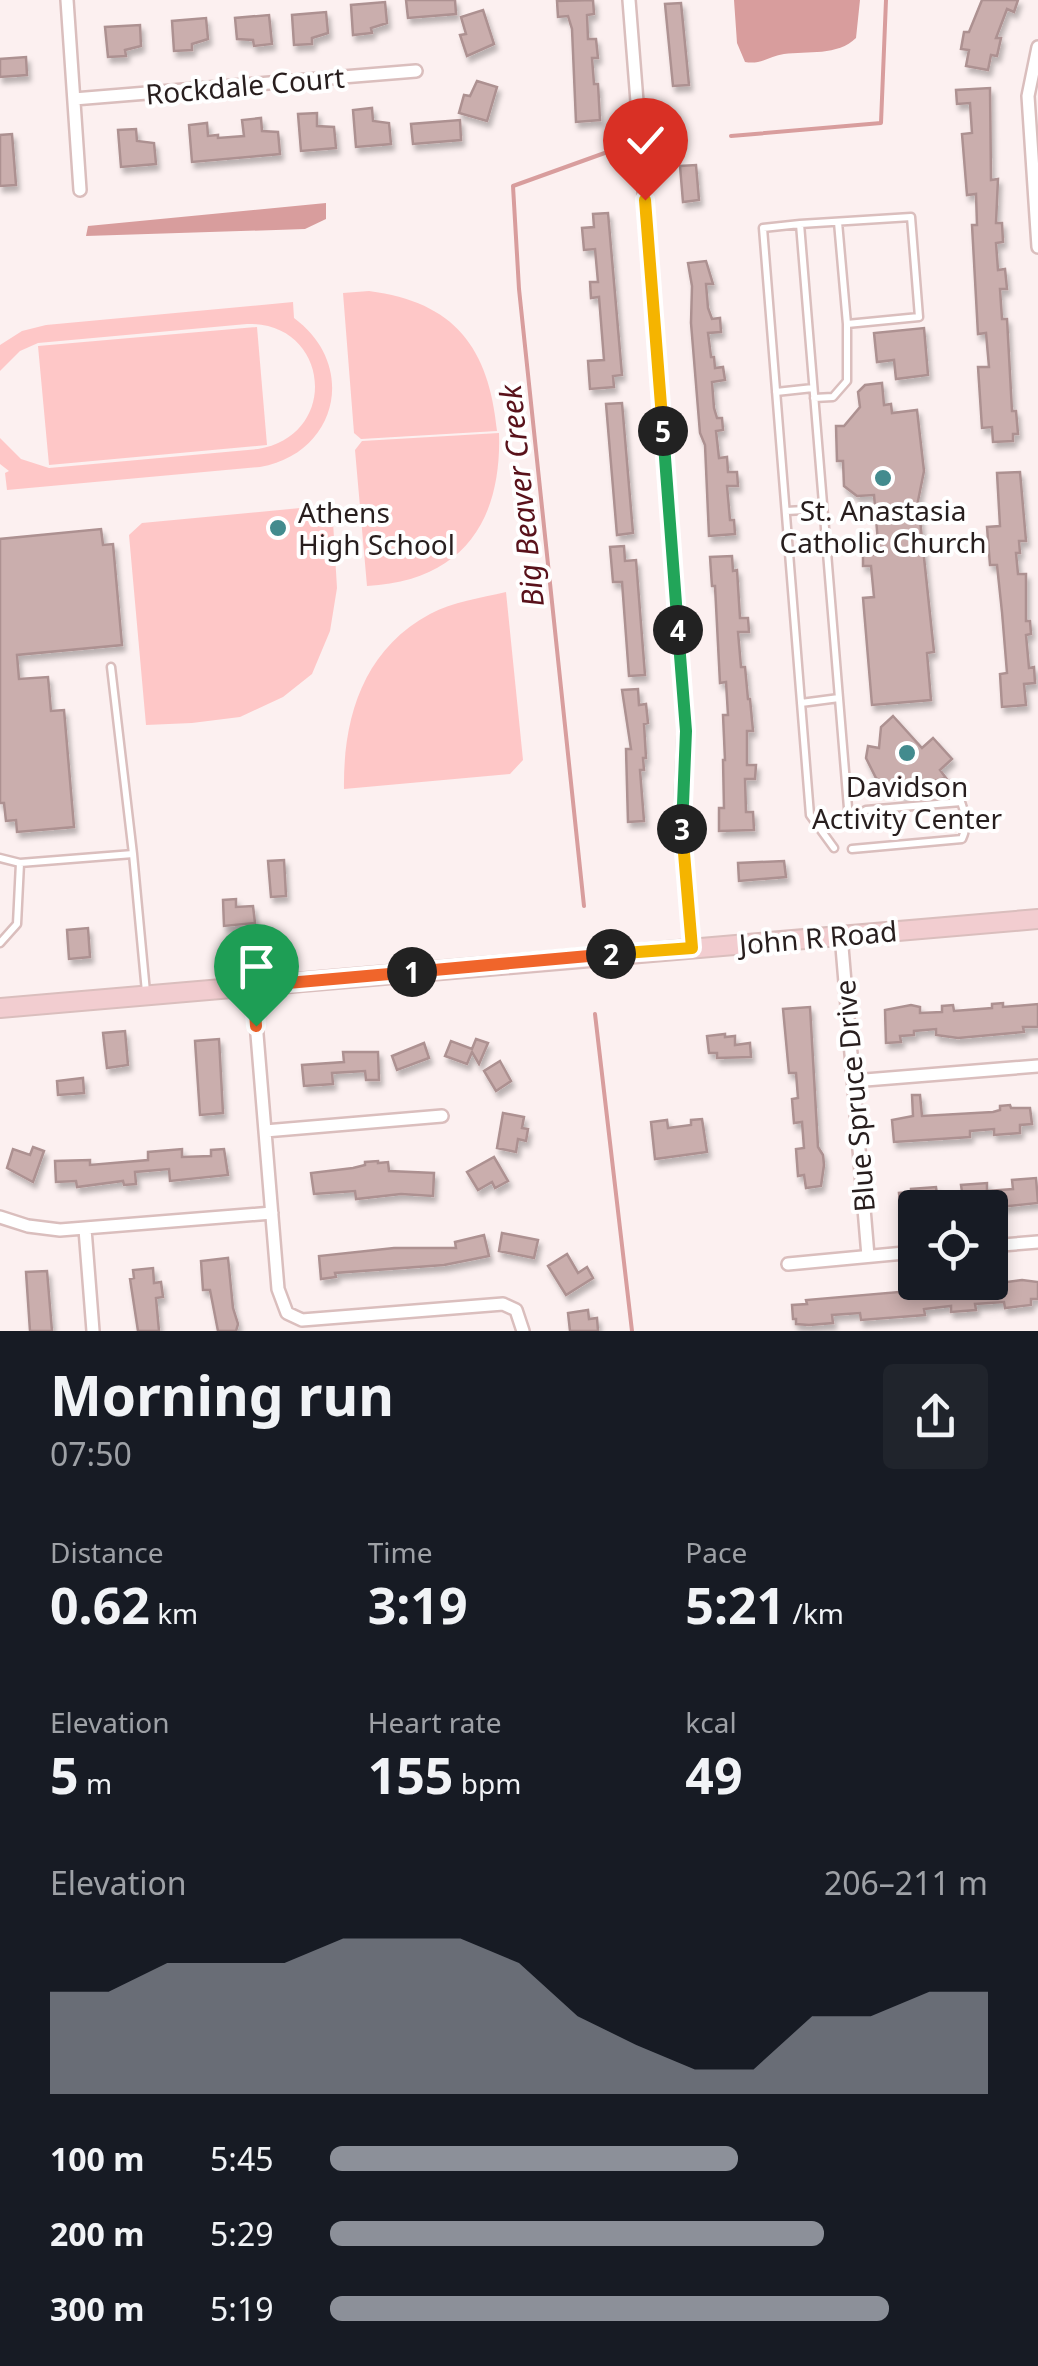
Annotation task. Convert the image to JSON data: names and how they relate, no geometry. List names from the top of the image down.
{
  "streets": {
    "main road": ["John R Road"],
    "street": ["Rockdale Court", "Blue Spruce Drive"]
  },
  "crossings": [
    ["John R Road", "Blue Spruce Drive"]
  ],
  "water": ["Big Beaver Creek"],
  "places": ["St. Anastasia Catholic Church", "Athens High School", "Davidson Activity Center"],
  "page": {
    "pins": [
      "5",
      "4",
      "3",
      "2",
      "1"
    ],
    "heading": ["Morning run", "07:50"],
    "stats": [
      ["Distance", "0.62 km"],
      ["Time", "3:19"],
      ["Pace", "5:21 /km"],
      ["Elevation", "5 m"],
      ["Heart rate", "155 bpm"],
      ["kcal", "49"]
    ],
    "chart": ["Elevation", "206–211 m"],
    "list": [
      {
        "name": "100 m",
        "note": "5:45"
      },
      {
        "name": "200 m",
        "note": "5:29"
      },
      {
        "name": "300 m",
        "note": "5:19"
      }
    ]
  }
}
